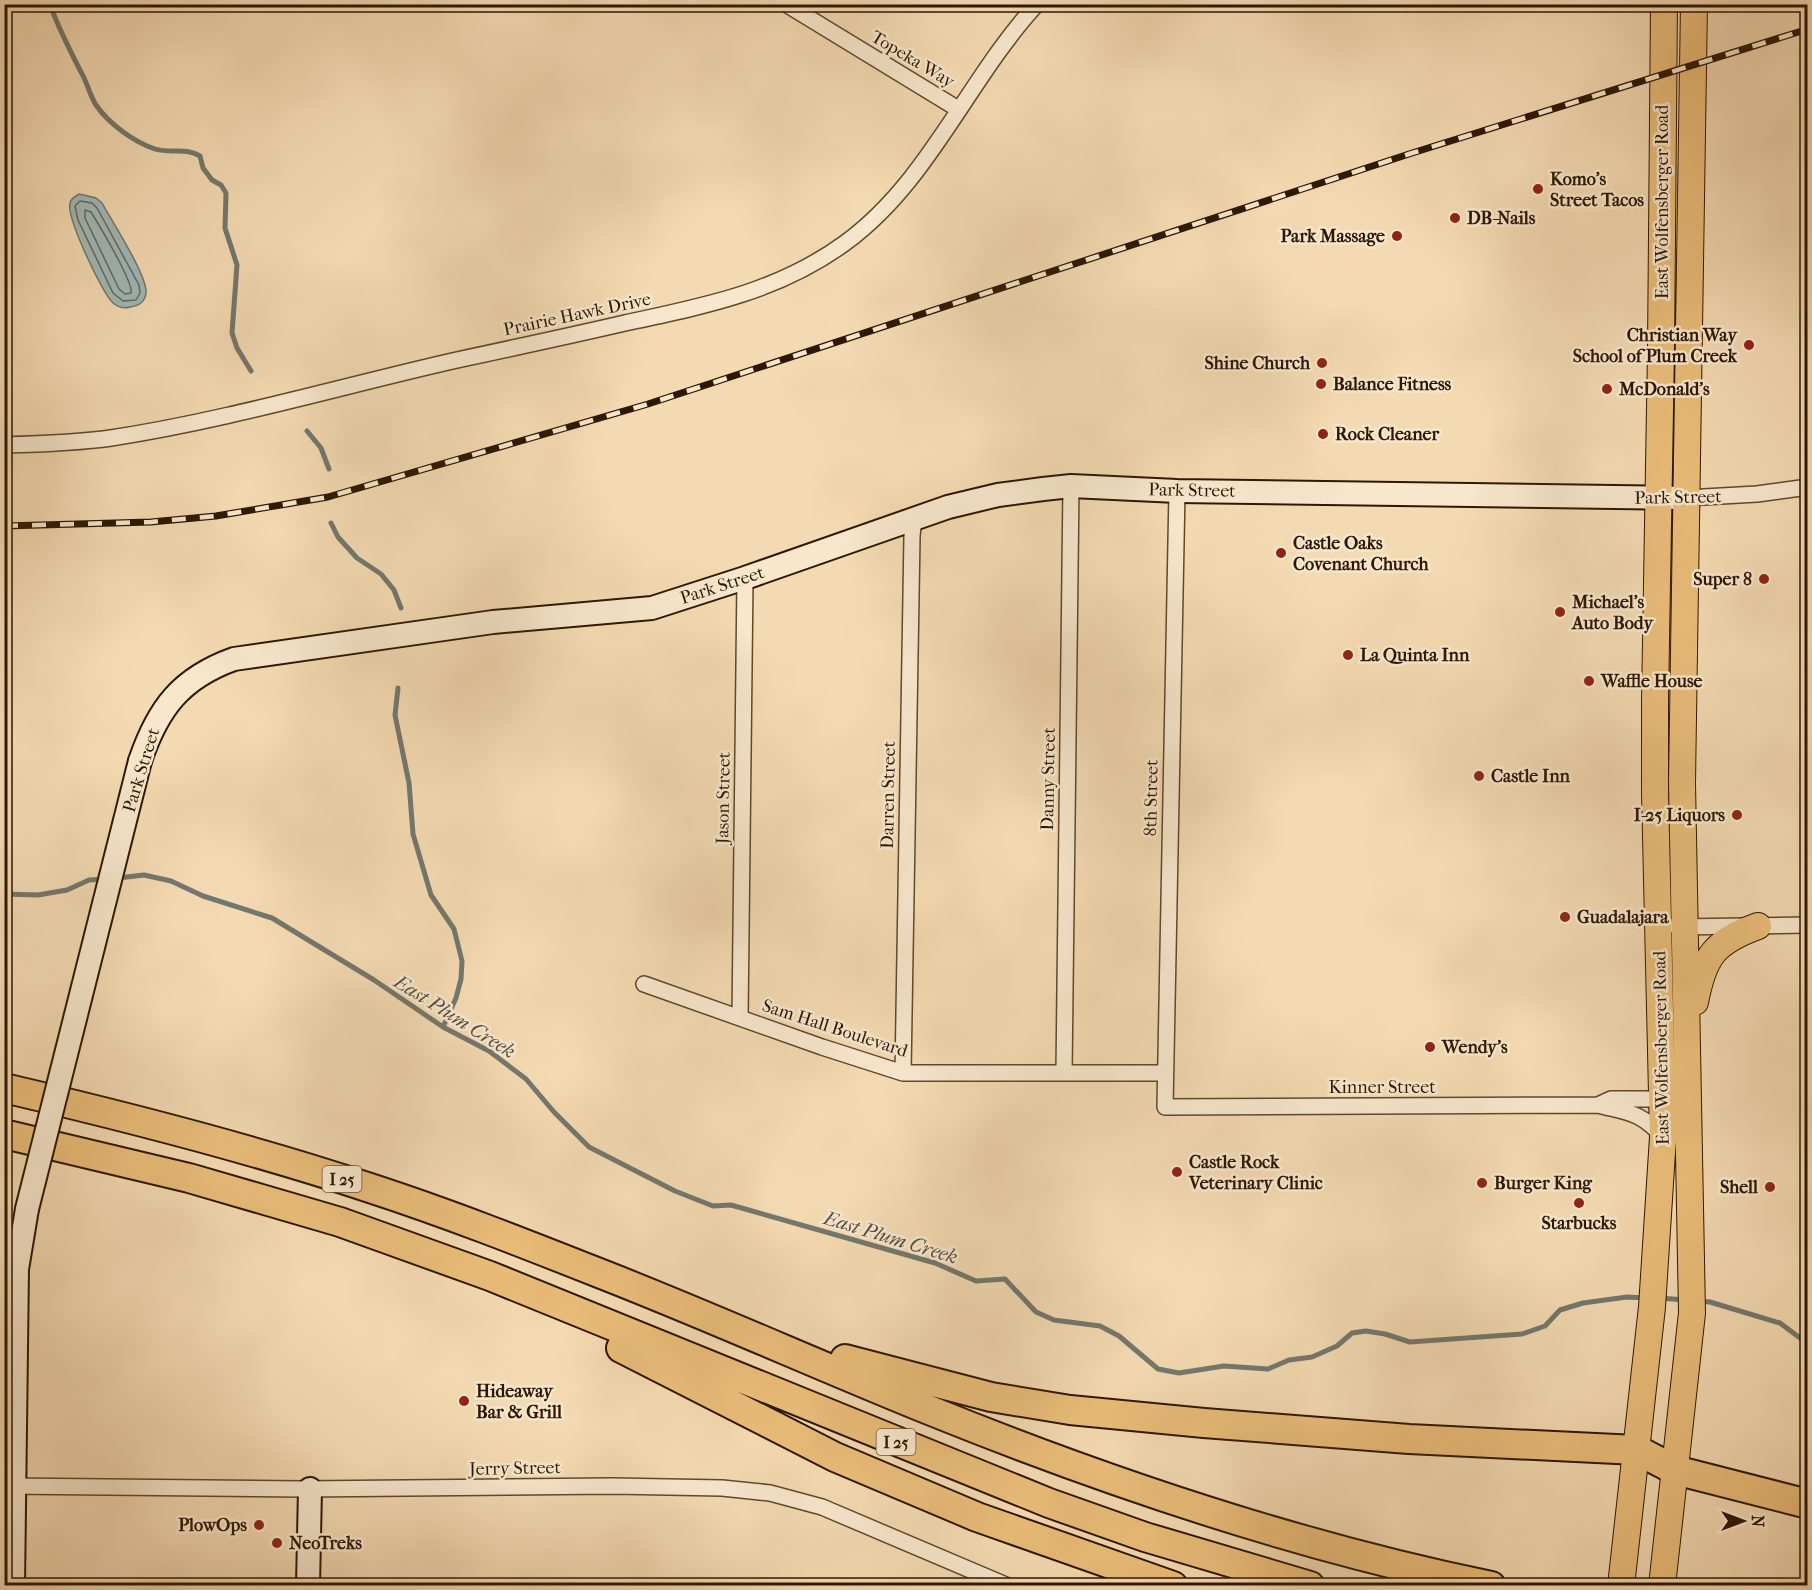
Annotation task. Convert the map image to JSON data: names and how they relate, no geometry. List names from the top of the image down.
{
  "streets": {
    "highway": ["I 25"],
    "main road": ["East Wolfensberger Road"],
    "street": [
      "Topeka Way",
      "Prairie Hawk Drive",
      "Park Street",
      "Danny Street",
      "Darren Street",
      "Jason Street",
      "8th Street",
      "Sam Hall Boulevard",
      "Kinner Street",
      "Jerry Street"
    ]
  },
  "crossings": [
    ["Topeka Way", "Prairie Hawk Drive"],
    ["East Wolfensberger Road", "Park Street"],
    ["East Wolfensberger Road", "Kinner Street"],
    ["Park Street", "Danny Street"],
    ["Park Street", "Darren Street"],
    ["Park Street", "Jason Street"],
    ["Park Street", "8th Street"],
    ["Park Street", "Jerry Street"],
    ["Danny Street", "Sam Hall Boulevard"],
    ["Darren Street", "Sam Hall Boulevard"],
    ["Jason Street", "Sam Hall Boulevard"],
    ["8th Street", "Sam Hall Boulevard"],
    ["8th Street", "Kinner Street"]
  ],
  "water": ["East Plum Creek"],
  "places": [
    "Komo's Street Tacos",
    "DB-Nails",
    "Park Massage",
    "Christian Way School of Plum Creek",
    "Shine Church",
    "Balance Fitness",
    "McDonald's",
    "Rock Cleaner",
    "Castle Oaks Covenant Church",
    "Super 8",
    "Michael's Auto Body",
    "La Quinta Inn",
    "Waffle House",
    "Castle Inn",
    "I-25 Liquors",
    "Guadalajara",
    "Wendy's",
    "Castle Rock Veterinary Clinic",
    "Burger King",
    "Shell",
    "Starbucks",
    "Hideaway Bar & Grill",
    "PlowOps",
    "NeoTreks"
  ],
  "north": "right"
}
